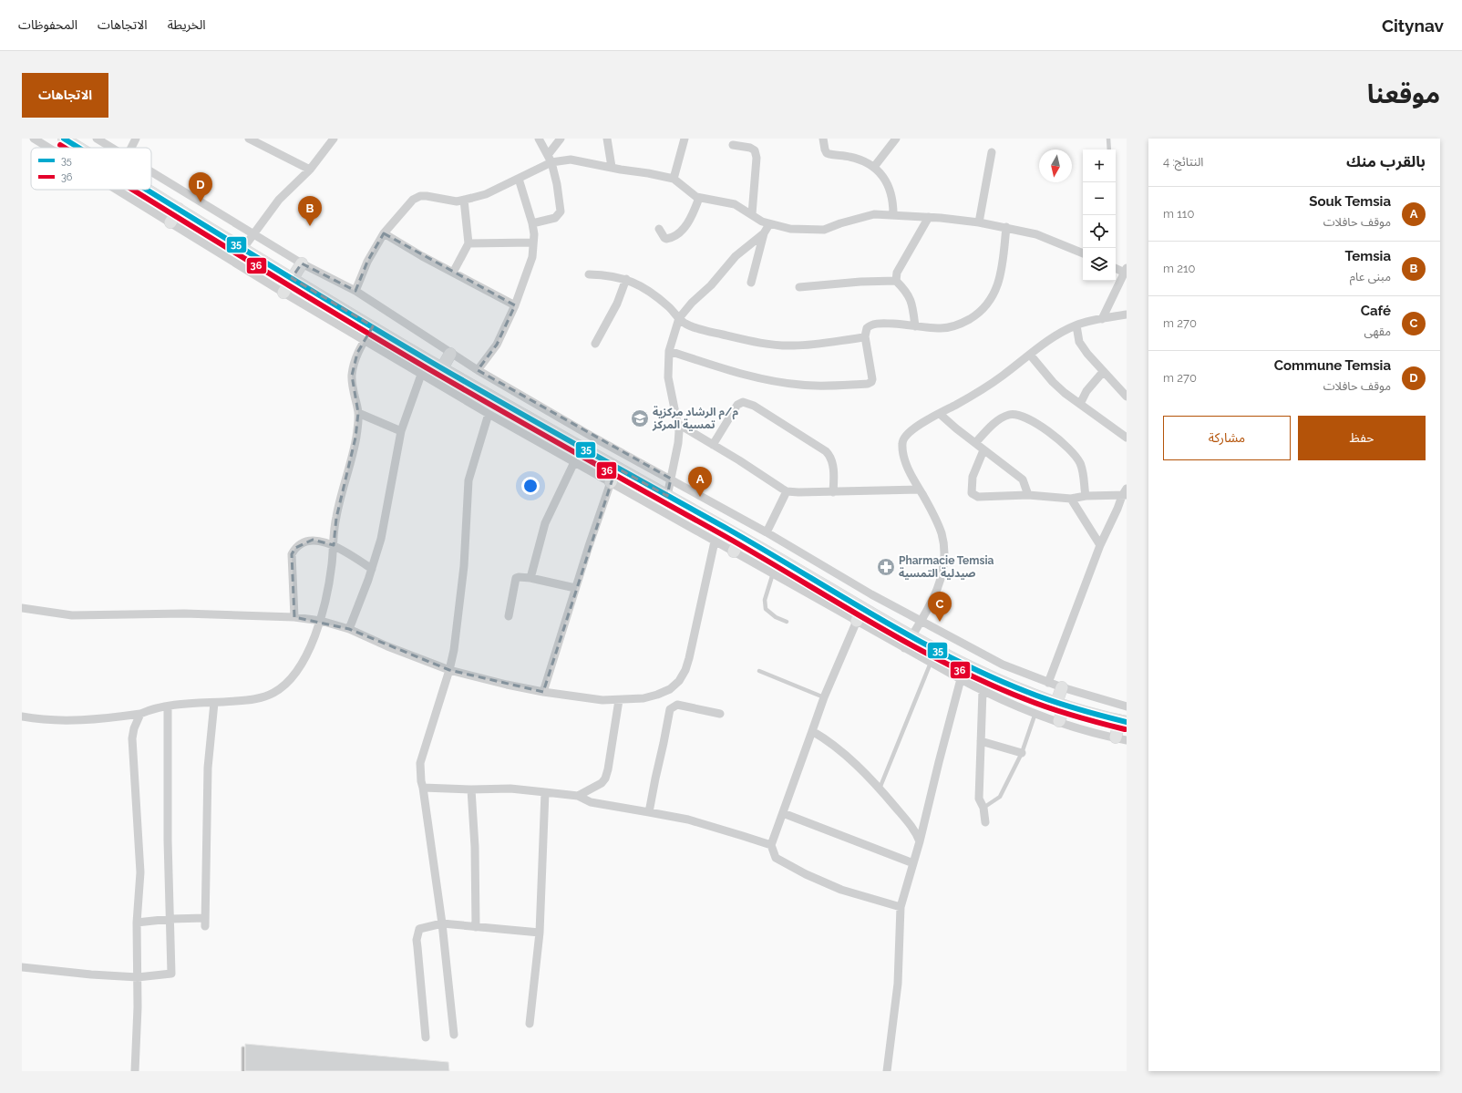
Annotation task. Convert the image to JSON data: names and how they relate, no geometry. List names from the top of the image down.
{
  "places": {
    "school or university": ["م/م الرشاد مركزية تمسية المركز"],
    "pharmacy": ["Pharmacie Temsia صيدلية التمسية"]
  },
  "lines": ["transit line 35", "transit line 36"],
  "legend": ["35", "36"],
  "north": "bottom",
  "page": {
    "header": "Citynav",
    "nav": ["الخريطة", "الاتجاهات", "المحفوظات"],
    "title": "موقعنا",
    "buttons": [
      "الاتجاهات",
      ["حفظ", "مشاركة"]
    ],
    "heading": ["بالقرب منك", "النتائج: 4"],
    "map_buttons": ["+", "−"],
    "pins": [
      "D",
      "B",
      "A",
      "C"
    ],
    "list": [
      {
        "mark": "A",
        "name": "Souk Temsia",
        "note": "موقف حافلات",
        "value": "110 m"
      },
      {
        "mark": "B",
        "name": "Temsia",
        "note": "مبنى عام",
        "value": "210 m"
      },
      {
        "mark": "C",
        "name": "Café",
        "note": "مقهى",
        "value": "270 m"
      },
      {
        "mark": "D",
        "name": "Commune Temsia",
        "note": "موقف حافلات",
        "value": "270 m"
      }
    ]
  }
}
